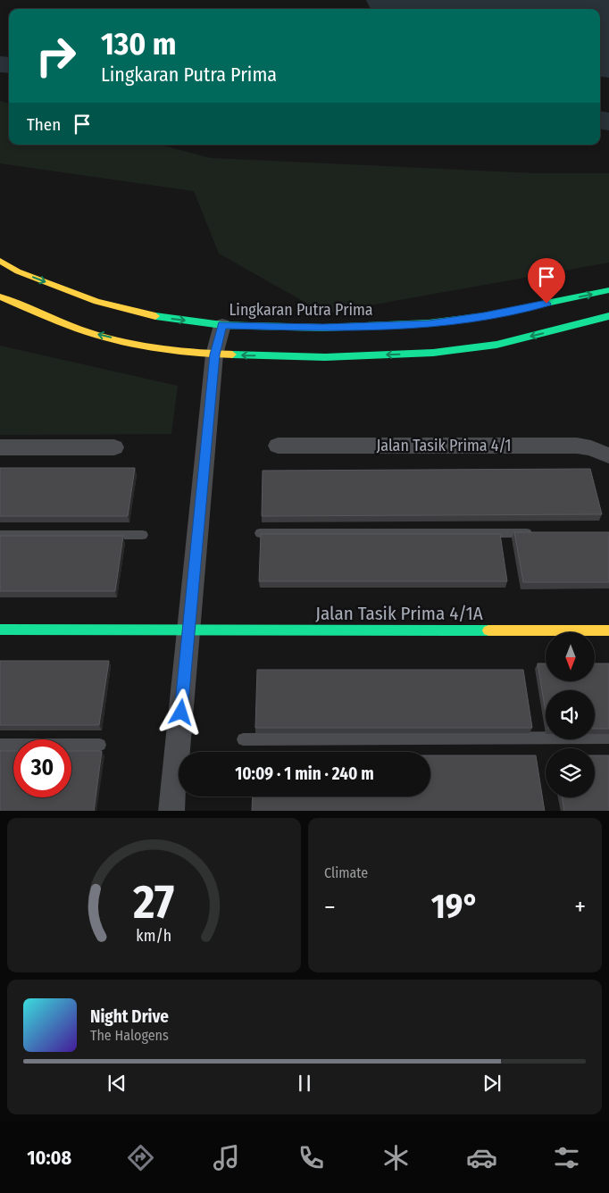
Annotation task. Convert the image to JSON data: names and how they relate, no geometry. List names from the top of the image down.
{
  "streets": {
    "main road": ["Lingkaran Putra Prima", "Jalan Tasik Prima 4/1A"],
    "street": ["Jalan Tasik Prima 4/1"]
  },
  "north": "bottom",
  "page": {
    "turn": ["130 m", "Lingkaran Putra Prima"],
    "then": "Then",
    "limit": "30",
    "trip": "10:09 · 1 min · 240 m",
    "tile": "Climate",
    "heat": ["−", "19°", "+"],
    "song": ["Night Drive", "The Halogens"],
    "tabs": "10:08",
    "gauge": ["27", "km/h"]
  }
}
